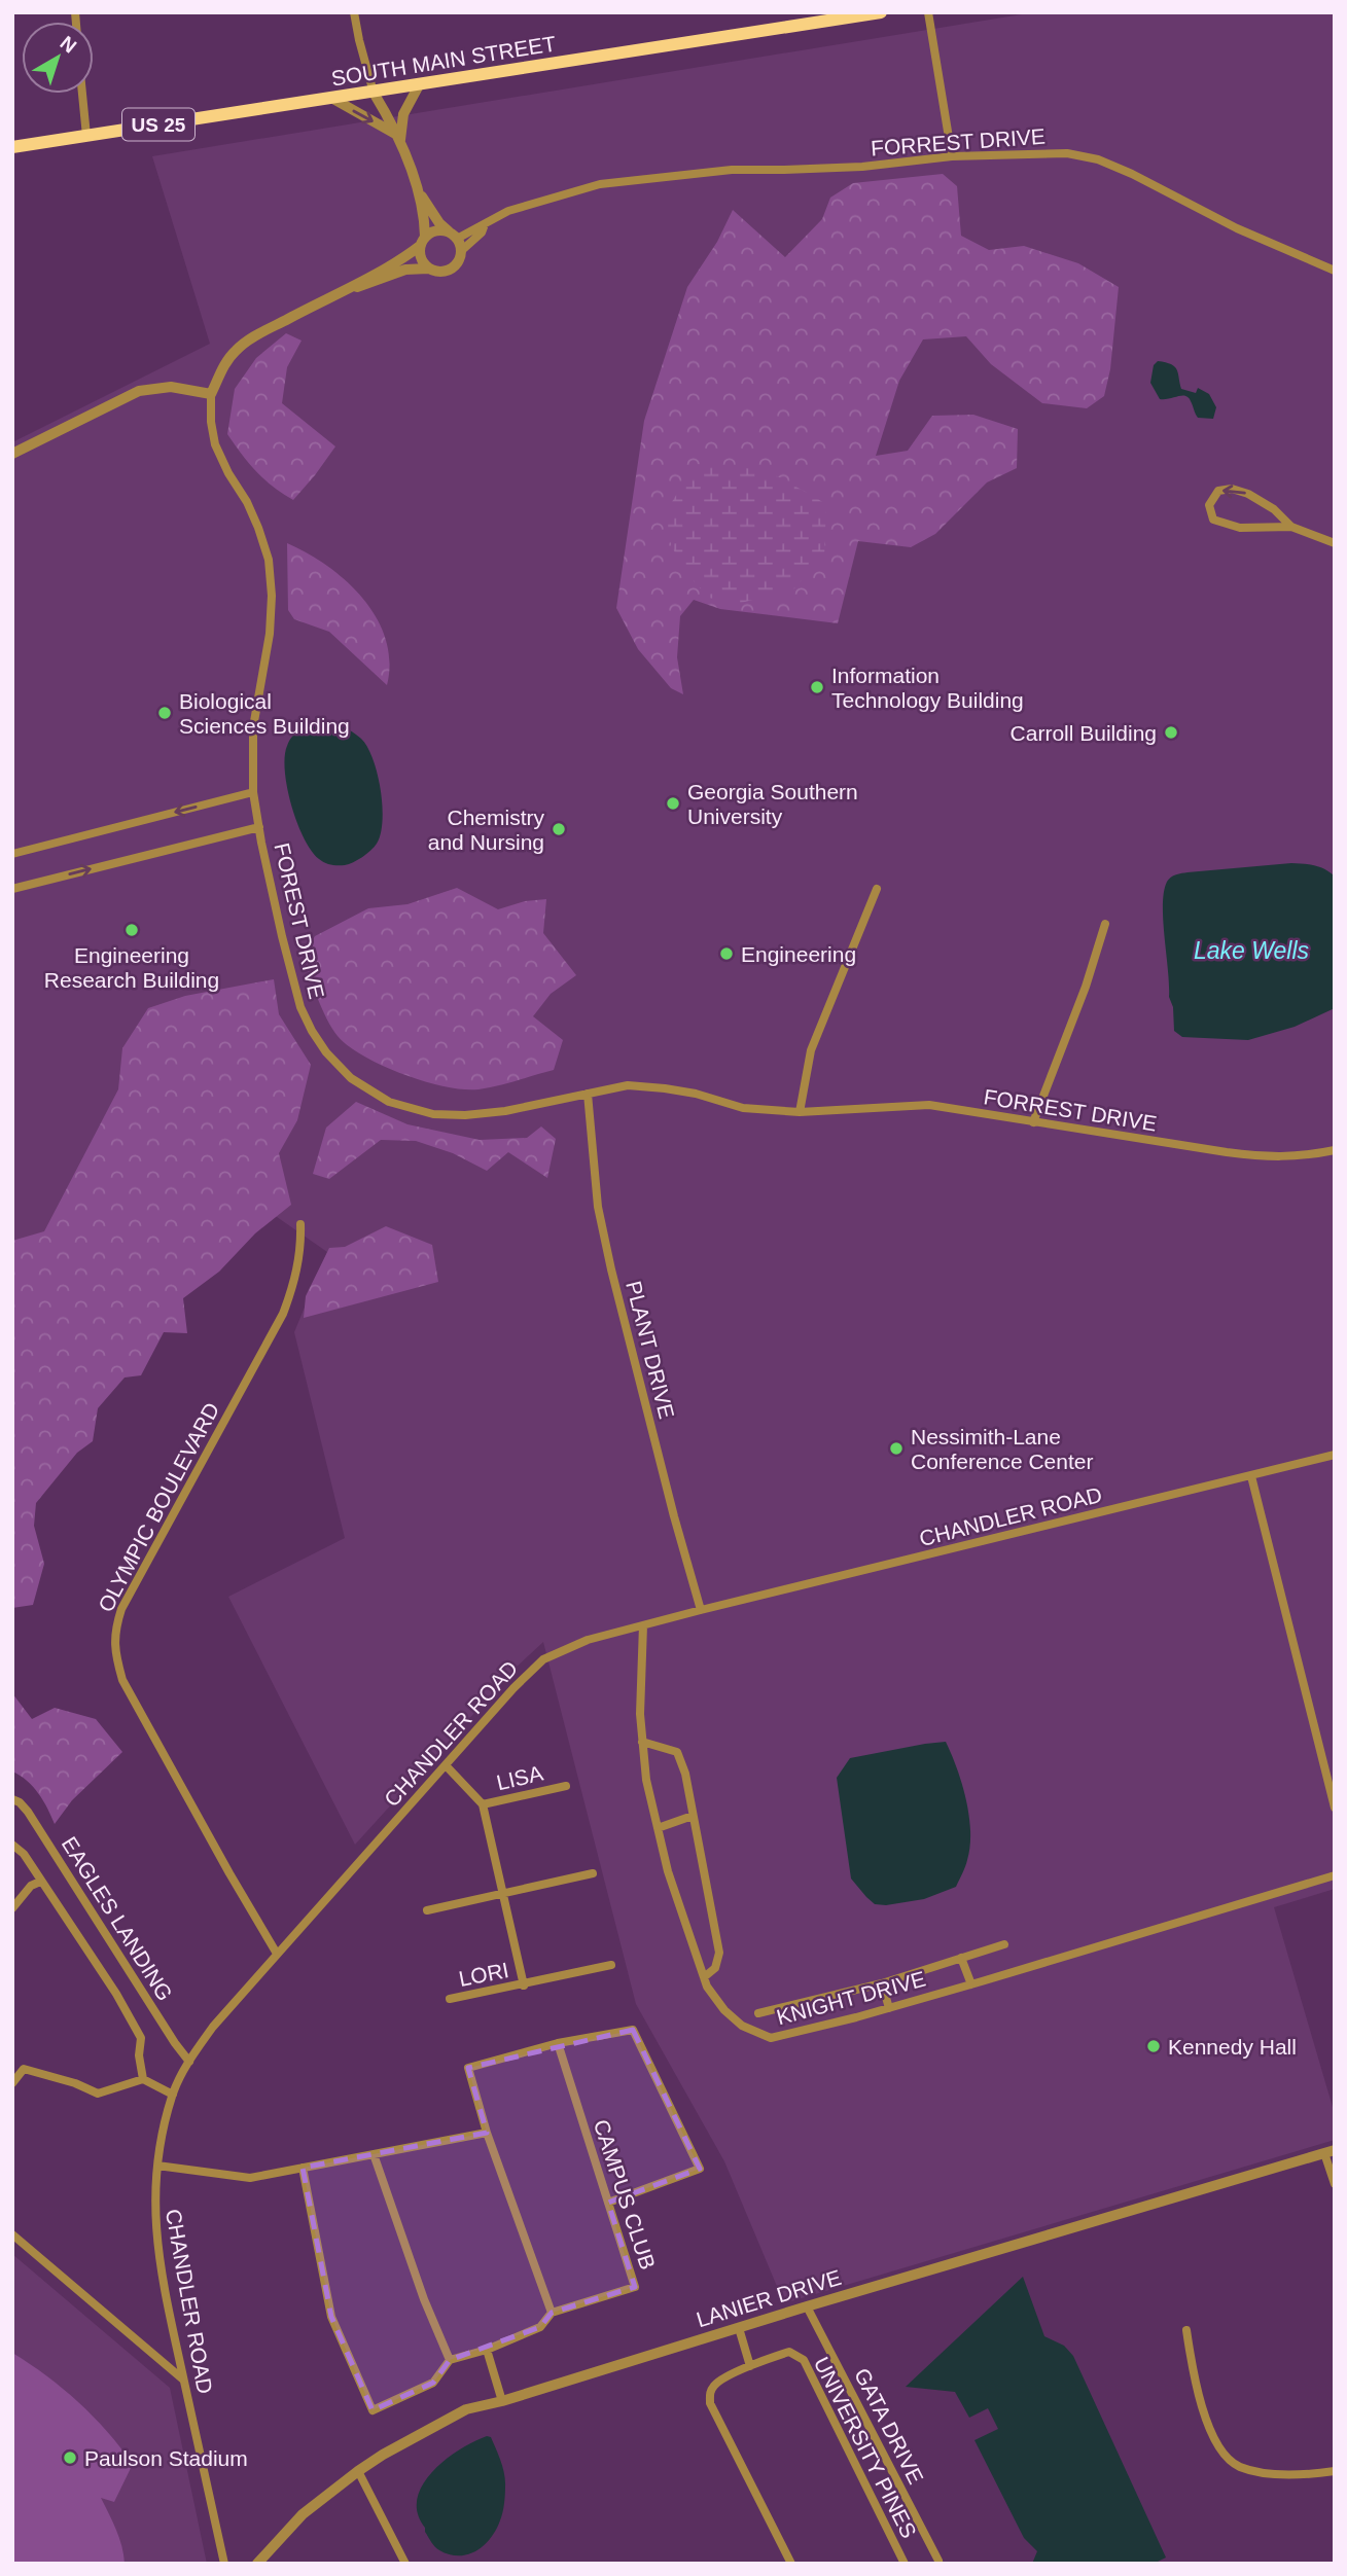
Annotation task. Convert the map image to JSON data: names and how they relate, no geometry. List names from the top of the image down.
{
  "streets": {
    "main road": ["SOUTH MAIN STREET", "US 25"],
    "street": [
      "FORREST DRIVE",
      "FOREST DRIVE",
      "PLANT DRIVE",
      "OLYMPIC BOULEVARD",
      "CHANDLER ROAD",
      "LISA",
      "EAGLES LANDING",
      "LORI",
      "KNIGHT DRIVE",
      "CAMPUS CLUB",
      "LANIER DRIVE",
      "GATA DRIVE",
      "UNIVERSITY PINES"
    ]
  },
  "crossings": [
    ["FORREST DRIVE", "FOREST DRIVE"],
    ["FOREST DRIVE", "PLANT DRIVE"],
    ["PLANT DRIVE", "CHANDLER ROAD"],
    ["OLYMPIC BOULEVARD", "CHANDLER ROAD"],
    ["CHANDLER ROAD", "EAGLES LANDING"],
    ["CHANDLER ROAD", "KNIGHT DRIVE"],
    ["LANIER DRIVE", "GATA DRIVE"]
  ],
  "water": ["Lake Wells"],
  "places": [
    "Information Technology Building",
    "Biological Sciences Building",
    "Carroll Building",
    "Georgia Southern University",
    "Chemistry and Nursing",
    "Engineering Research Building",
    "Engineering",
    "Nessimith-Lane Conference Center",
    "Kennedy Hall",
    "Paulson Stadium"
  ],
  "north": "top right"
}
